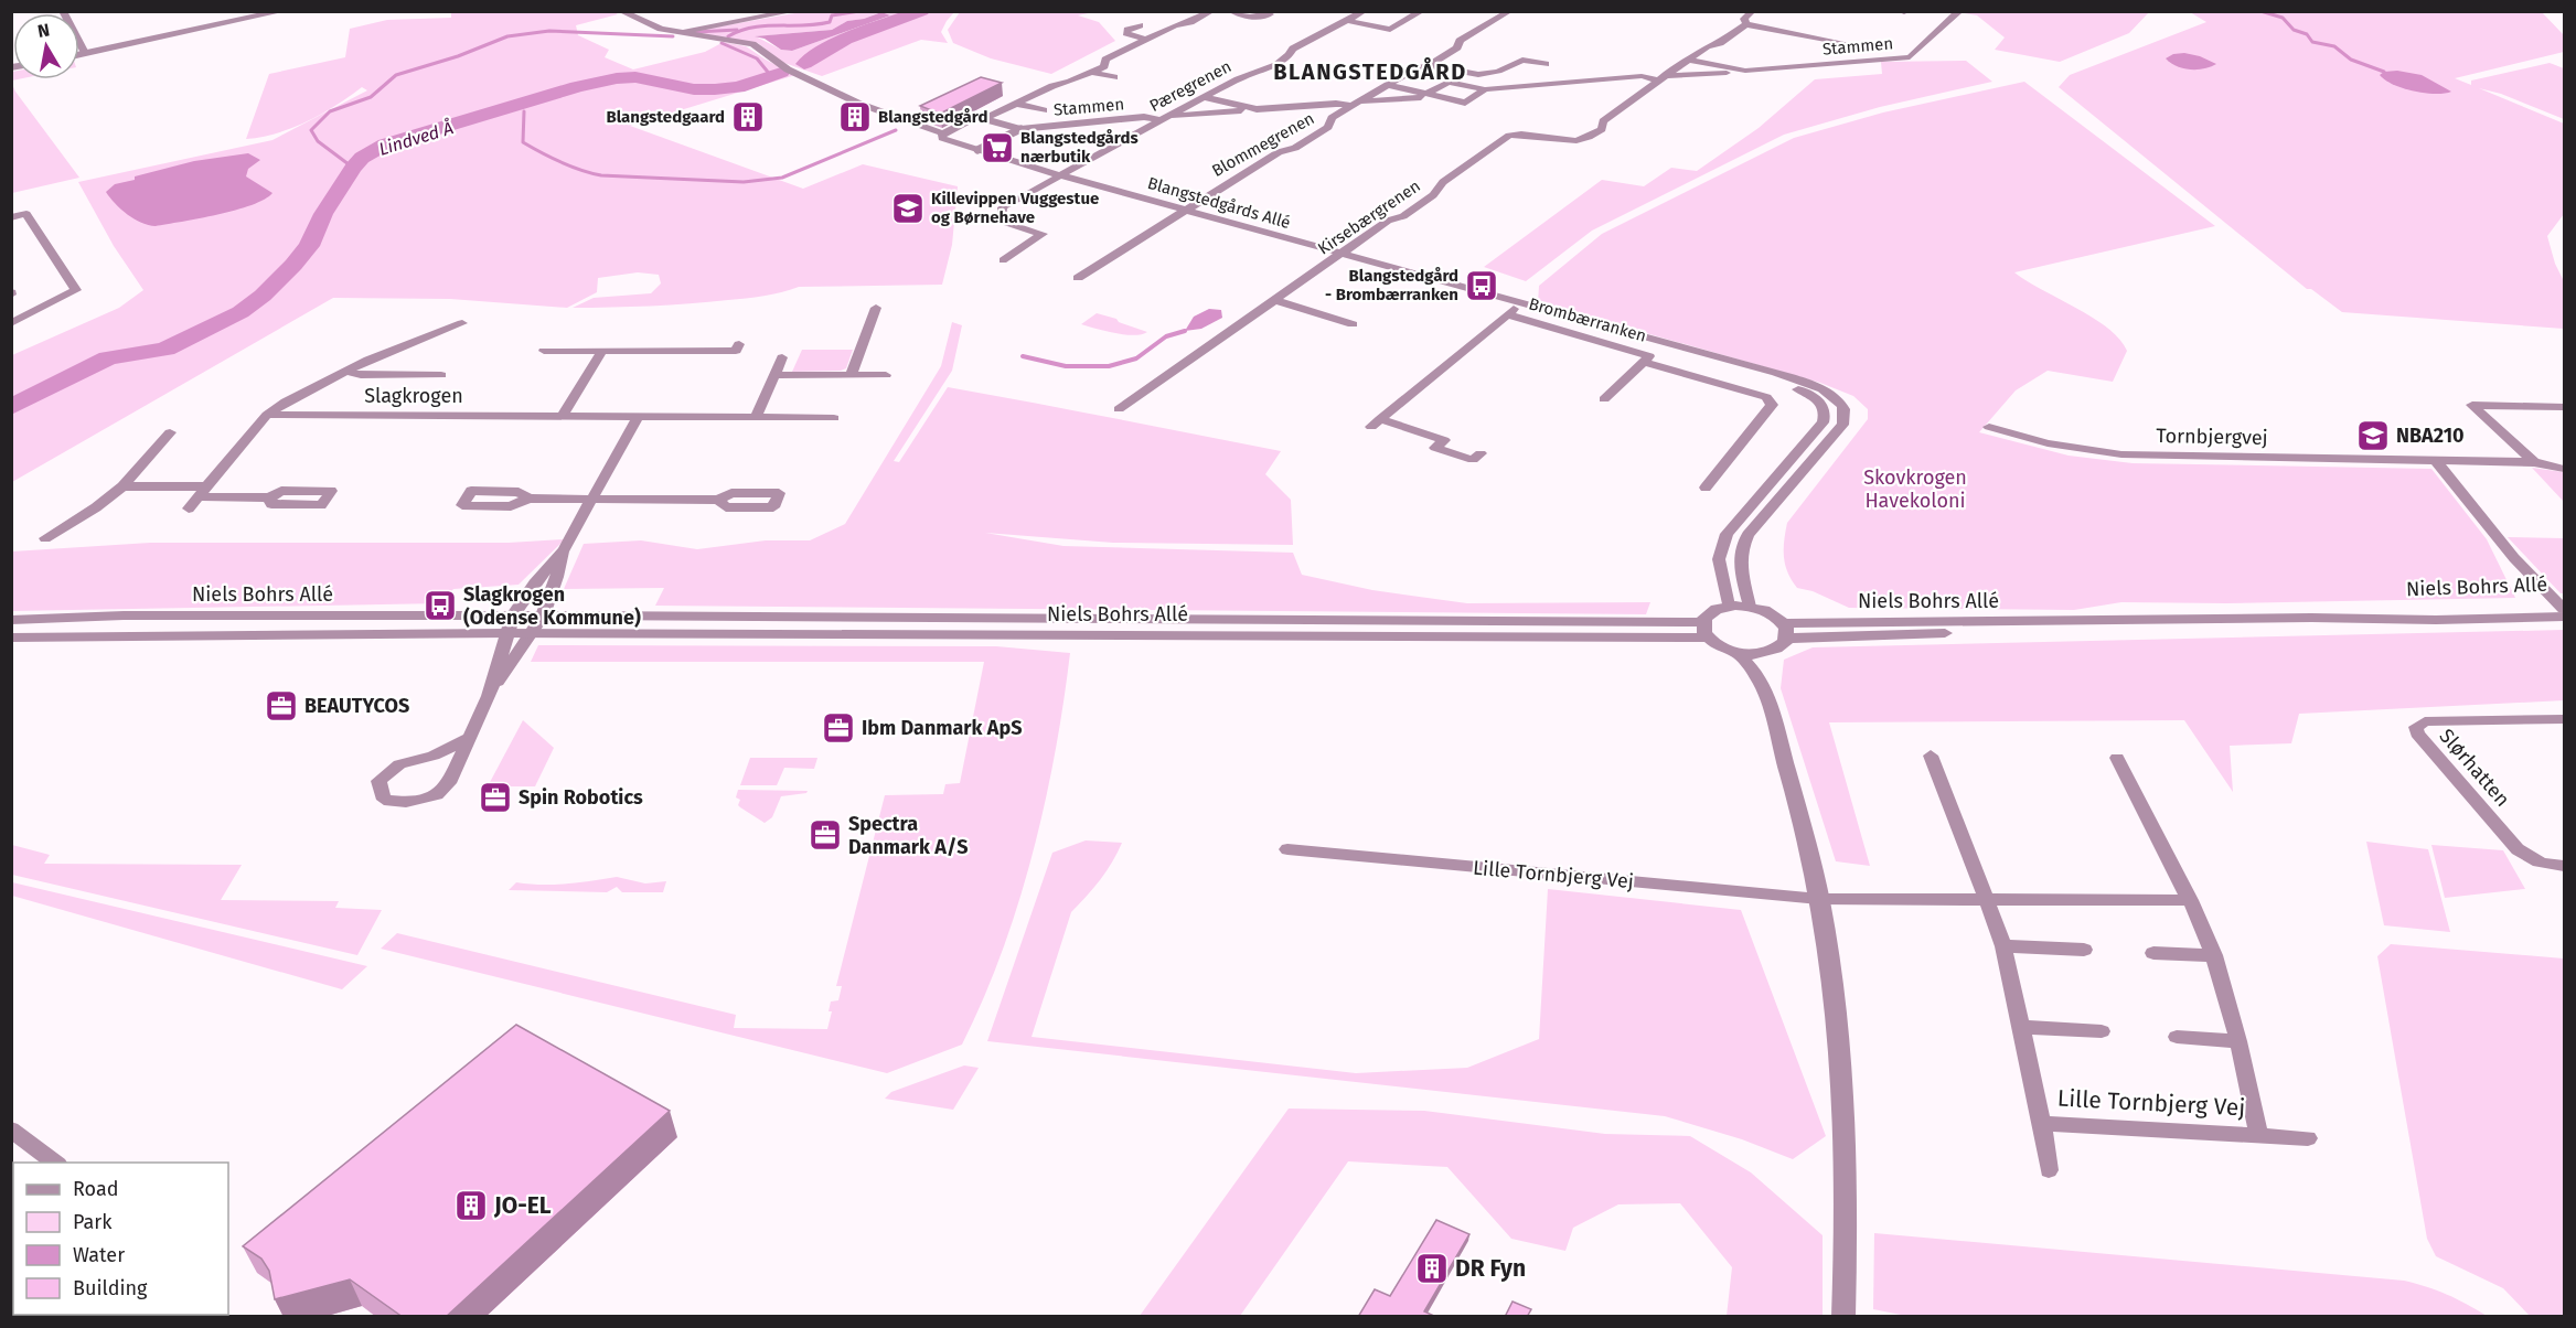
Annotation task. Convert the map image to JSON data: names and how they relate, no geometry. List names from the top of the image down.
{
  "streets": {
    "street": [
      "Stammen",
      "Pæregrenen",
      "Blommegrenen",
      "Blangstedgårds Allé",
      "Kirsebærgrenen",
      "Brombærranken",
      "Slagkrogen",
      "Tornbjergvej",
      "Niels Bohrs Allé",
      "Slørhatten",
      "Lille Tornbjerg Vej"
    ]
  },
  "crossings": [
    ["Stammen", "Pæregrenen"],
    ["Stammen", "Blommegrenen"],
    ["Stammen", "Blangstedgårds Allé"],
    ["Stammen", "Kirsebærgrenen"],
    ["Pæregrenen", "Blangstedgårds Allé"],
    ["Blommegrenen", "Blangstedgårds Allé"],
    ["Blangstedgårds Allé", "Kirsebærgrenen"],
    ["Blangstedgårds Allé", "Brombærranken"],
    ["Blangstedgårds Allé", "Niels Bohrs Allé"]
  ],
  "districts": ["BLANGSTEDGÅRD"],
  "water": ["Lindved Å"],
  "parks": ["Skovkrogen Havekoloni"],
  "places": {
    "building": [
      "Blangstedgaard",
      "Blangstedgård",
      "JO-EL",
      "DR Fyn"
    ],
    "supermarket": ["Blangstedgårds nærbutik"],
    "school or university": ["Killevippen Vuggestue og Børnehave", "NBA210"],
    "bus stop": ["Blangstedgård - Brombærranken", "Slagkrogen (Odense Kommune)"],
    "office": [
      "BEAUTYCOS",
      "Ibm Danmark ApS",
      "Spin Robotics",
      "Spectra Danmark A/S"
    ]
  },
  "legend": [
    "Road",
    "Park",
    "Water",
    "Building"
  ],
  "north": "top"
}
